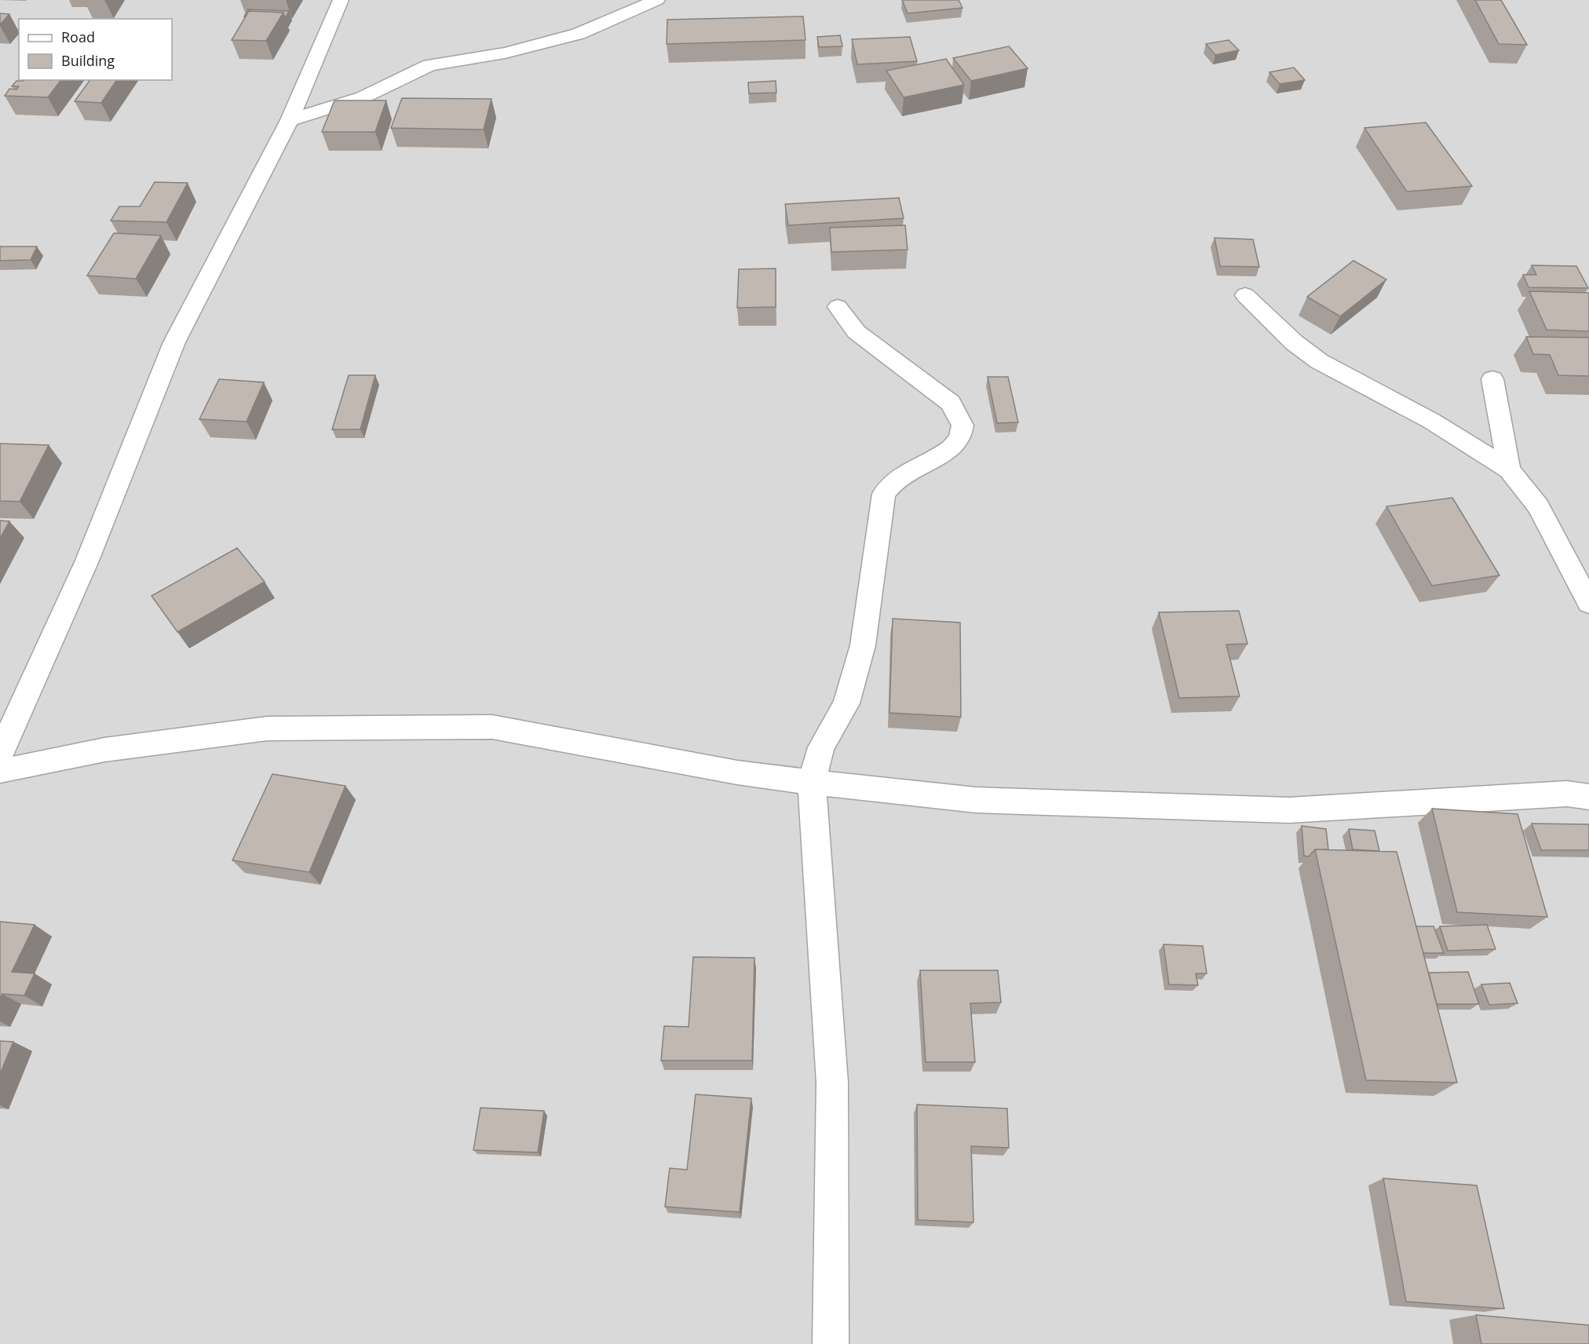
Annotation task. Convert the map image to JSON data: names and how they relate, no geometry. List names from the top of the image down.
{
  "legend": ["Road", "Building"]
}
